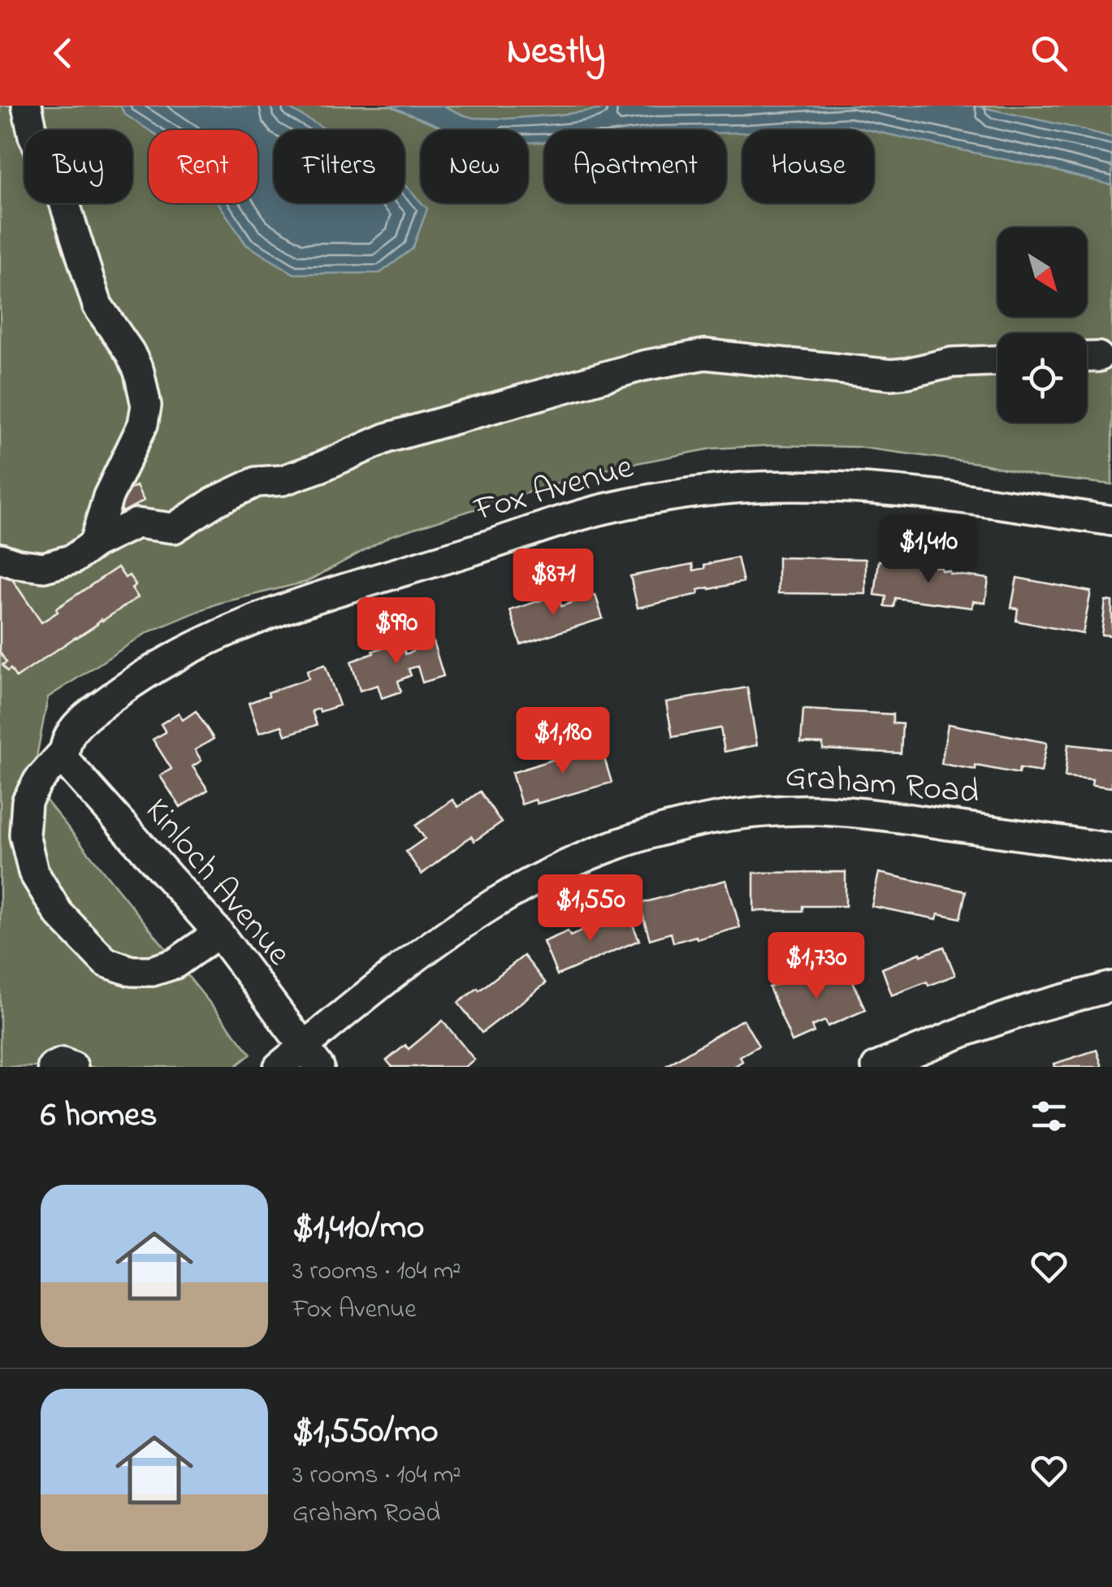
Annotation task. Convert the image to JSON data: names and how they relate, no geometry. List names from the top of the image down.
{
  "streets": {
    "street": ["Fox Avenue", "Graham Road", "Kinloch Avenue"]
  },
  "crossings": [
    ["Fox Avenue", "Kinloch Avenue"],
    ["Graham Road", "Kinloch Avenue"]
  ],
  "north": "bottom right",
  "page": {
    "header": "Nestly",
    "chip": [
      "Buy",
      "Rent",
      "Filters",
      "New",
      "Apartment",
      "House"
    ],
    "price": [
      "$1,410",
      "$871",
      "$990",
      "$1,180",
      "$1,550",
      "$1,730"
    ],
    "heading": "6 homes",
    "list": [
      {
        "name": "$1,410/mo",
        "note": "3 rooms · 104 m² · Fox Avenue"
      },
      {
        "name": "$1,550/mo",
        "note": "3 rooms · 104 m² · Graham Road"
      }
    ]
  }
}
